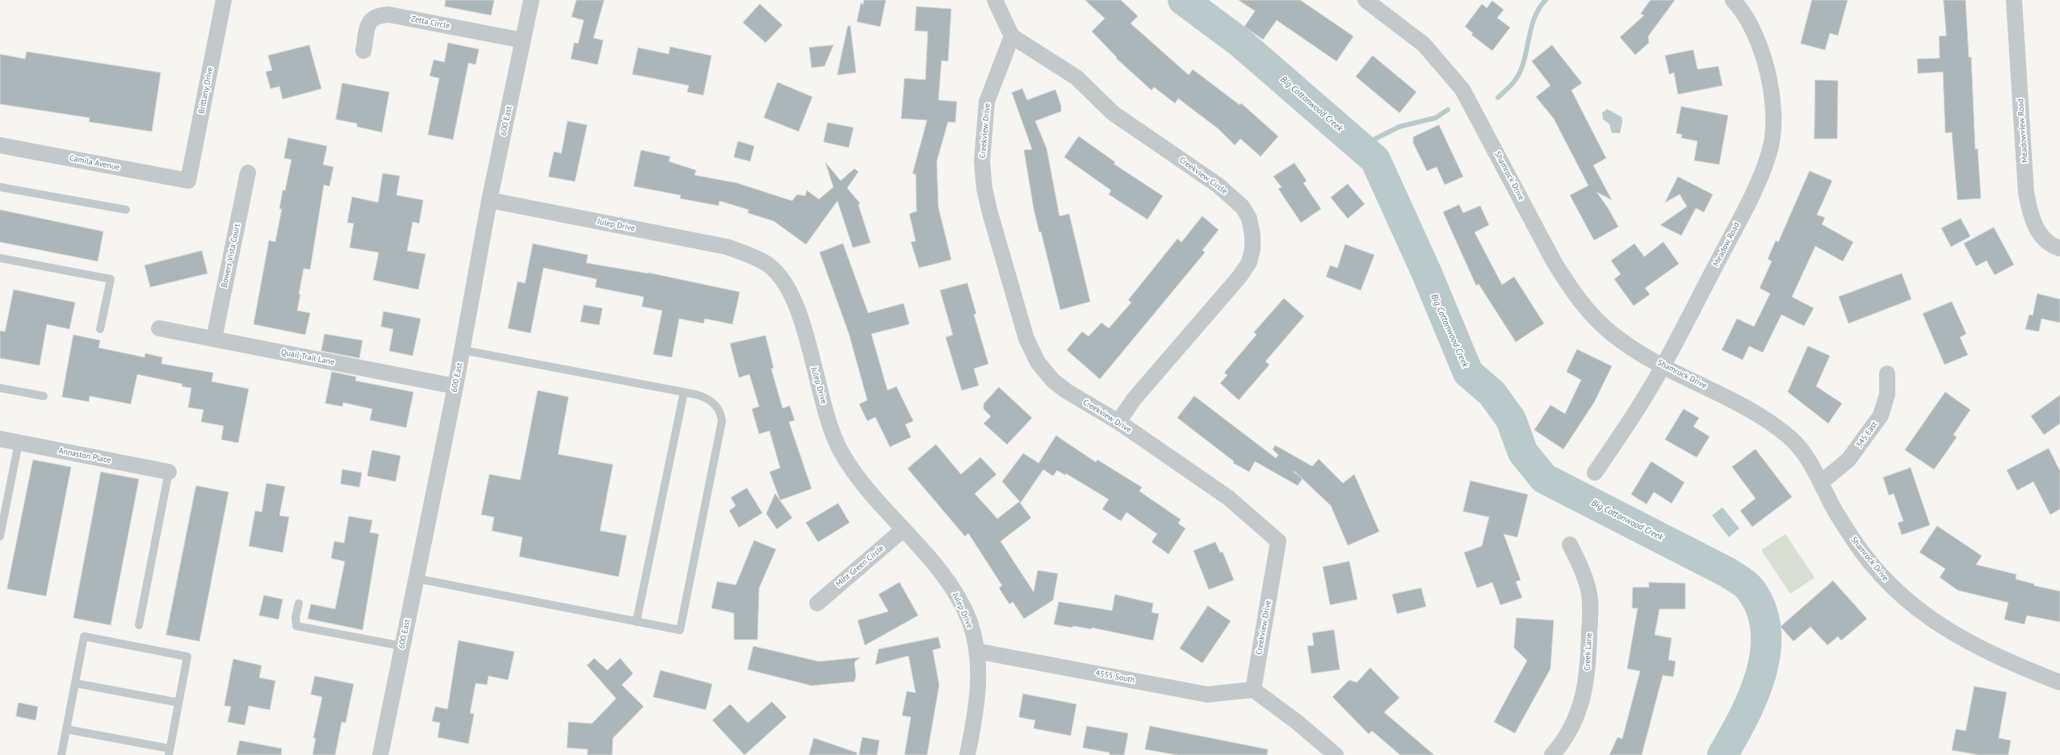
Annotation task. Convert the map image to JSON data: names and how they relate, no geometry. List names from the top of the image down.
{
  "streets": {
    "street": [
      "Zetta Circle",
      "Brittany Drive",
      "600 East",
      "Creekview Drive",
      "Meadowview Road",
      "Camila Avenue",
      "Creekview Circle",
      "Shamrock Drive",
      "Julep Drive",
      "Meadow Road",
      "Bowers Vista Court",
      "Quail Trail Lane",
      "345 East",
      "Annaston Place",
      "Mint Green Circle",
      "Creek Lane",
      "4555 South"
    ]
  },
  "crossings": [
    ["Zetta Circle", "600 East"],
    ["Brittany Drive", "Camila Avenue"],
    ["600 East", "Julep Drive"],
    ["600 East", "Quail Trail Lane"],
    ["Creekview Drive", "Creekview Circle"],
    ["Creekview Drive", "4555 South"],
    ["Shamrock Drive", "Meadow Road"],
    ["Shamrock Drive", "345 East"],
    ["Julep Drive", "Mint Green Circle"],
    ["Julep Drive", "4555 South"],
    ["Bowers Vista Court", "Quail Trail Lane"]
  ],
  "water": ["Big Cottonwood Creek"]
}
